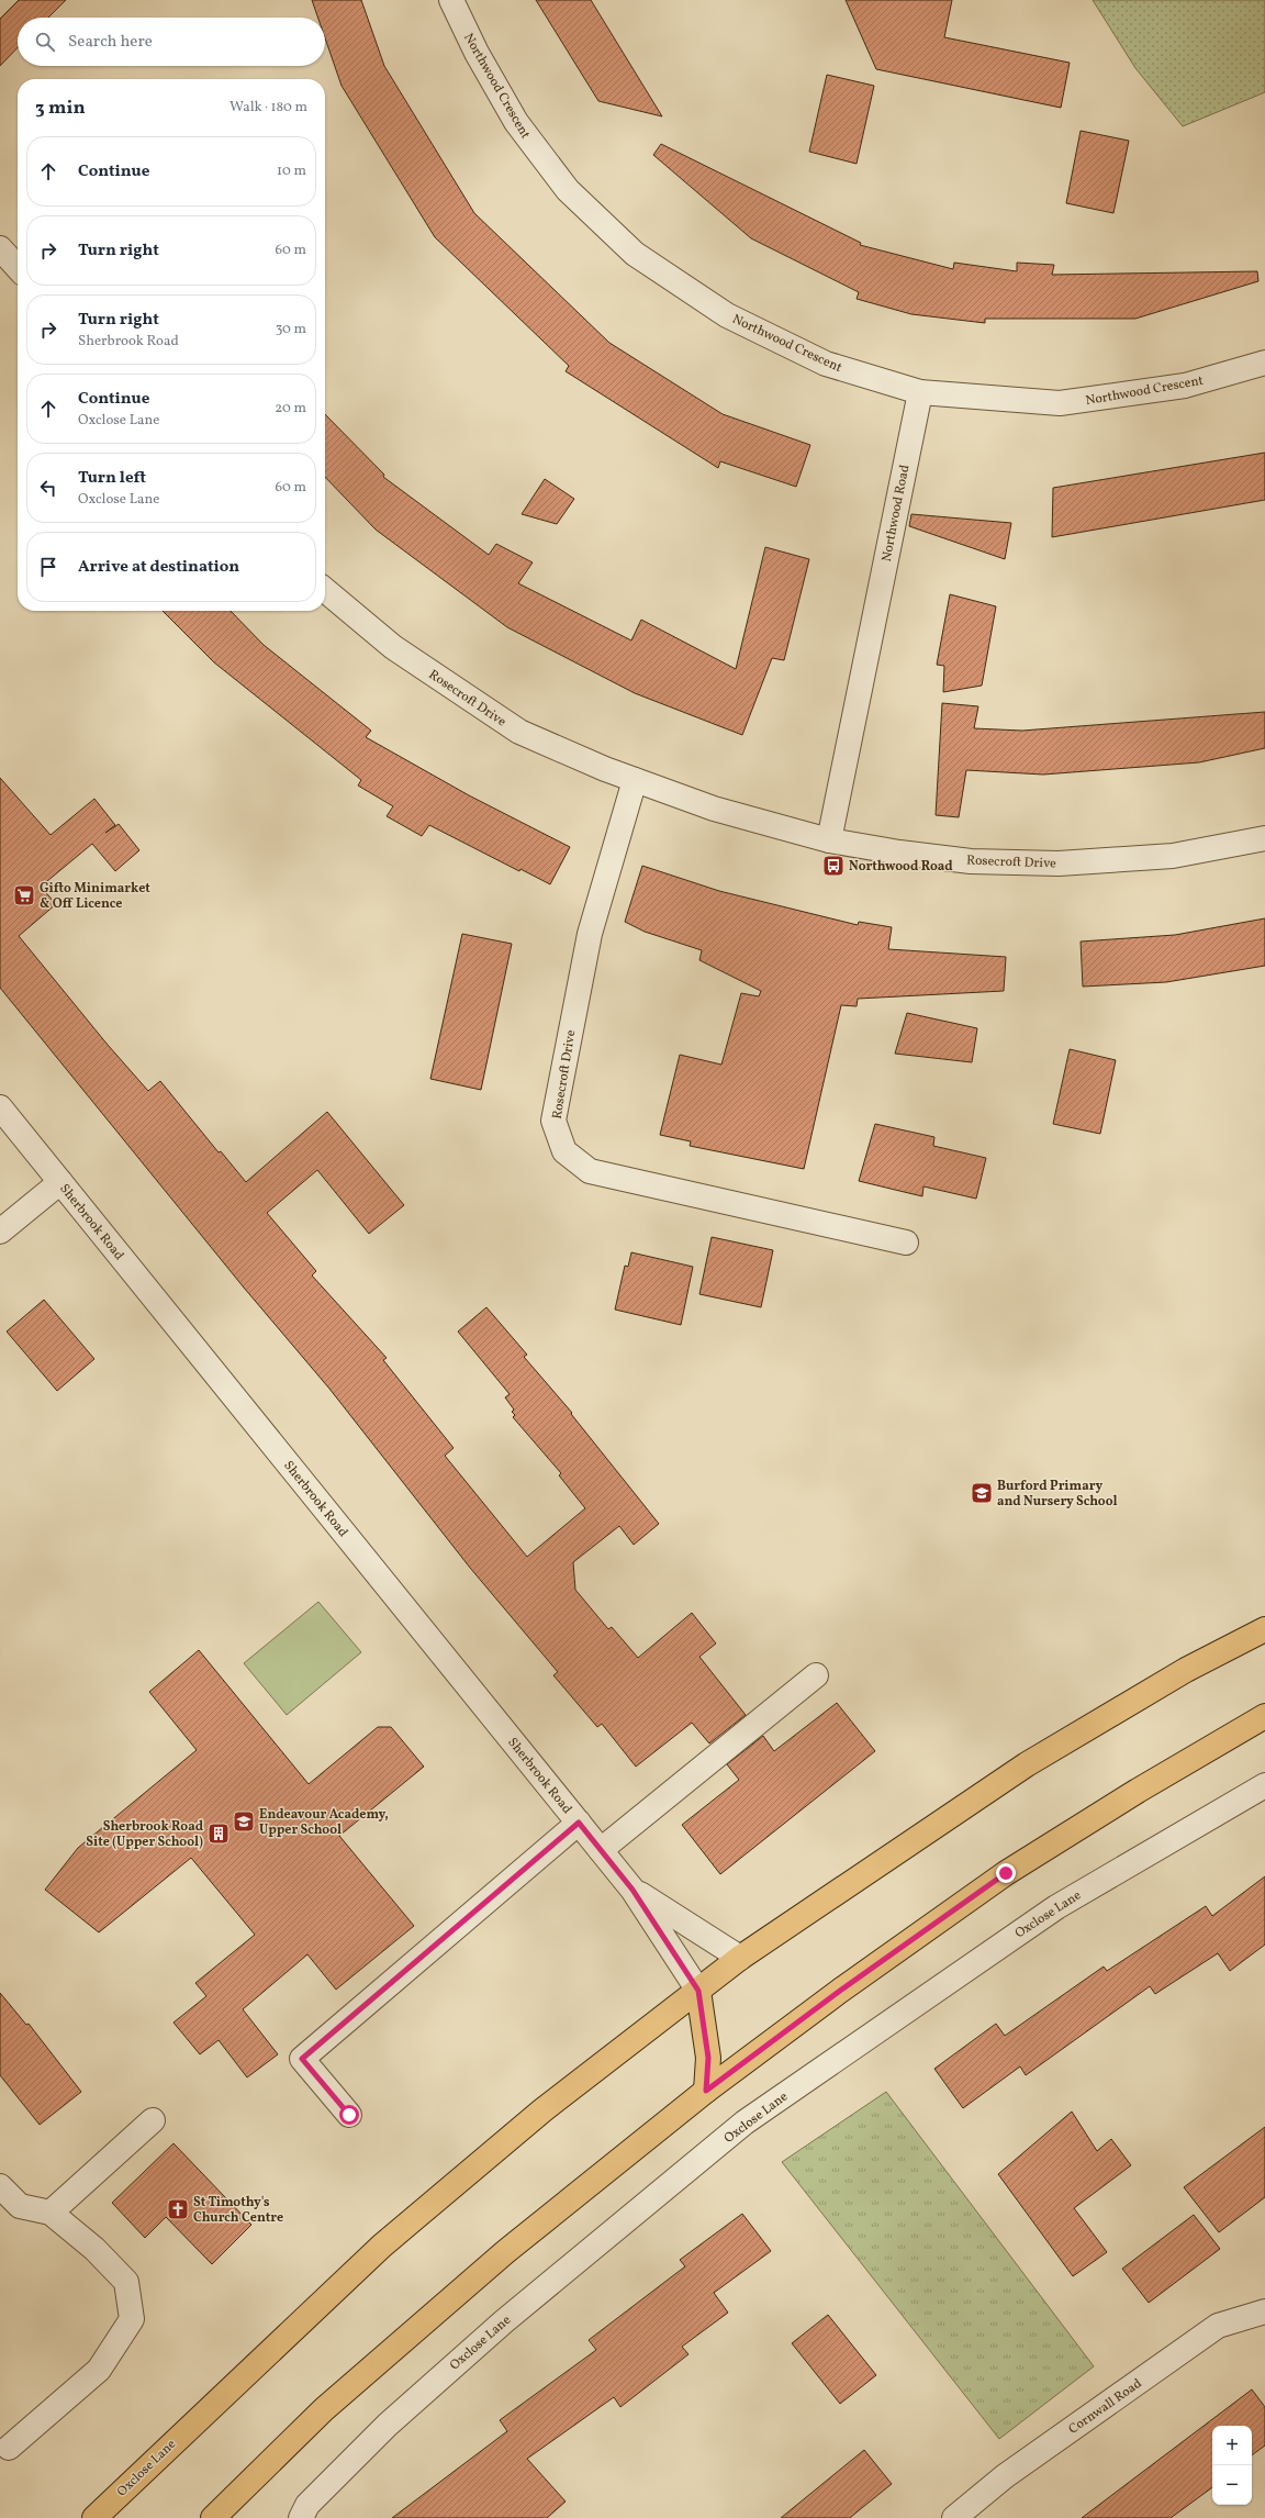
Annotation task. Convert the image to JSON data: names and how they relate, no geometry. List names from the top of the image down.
{
  "streets": {
    "main road": ["Oxclose Lane"],
    "street": [
      "Northwood Crescent",
      "Northwood Road",
      "Rosecroft Drive",
      "Sherbrook Road",
      "Cornwall Road"
    ]
  },
  "crossings": [
    ["Northwood Crescent", "Northwood Road"],
    ["Northwood Road", "Rosecroft Drive"],
    ["Sherbrook Road", "Oxclose Lane"]
  ],
  "places": {
    "bus stop": ["Northwood Road"],
    "supermarket": ["Gifto Minimarket & Off Licence"],
    "school or university": ["Burford Primary and Nursery School", "Endeavour Academy, Upper School"],
    "building": ["Sherbrook Road Site (Upper School)"],
    "church": ["St Timothy's Church Centre"]
  },
  "page": {
    "search": "Search here",
    "heading": ["3 min", "Walk · 180 m"],
    "list": [
      ["Continue", "10 m"],
      ["Turn right", "60 m"],
      ["Turn right", "Sherbrook Road", "30 m"],
      ["Continue", "Oxclose Lane", "20 m"],
      ["Turn left", "Oxclose Lane", "60 m"],
      "Arrive at destination"
    ],
    "map_buttons": ["+", "−"]
  }
}
